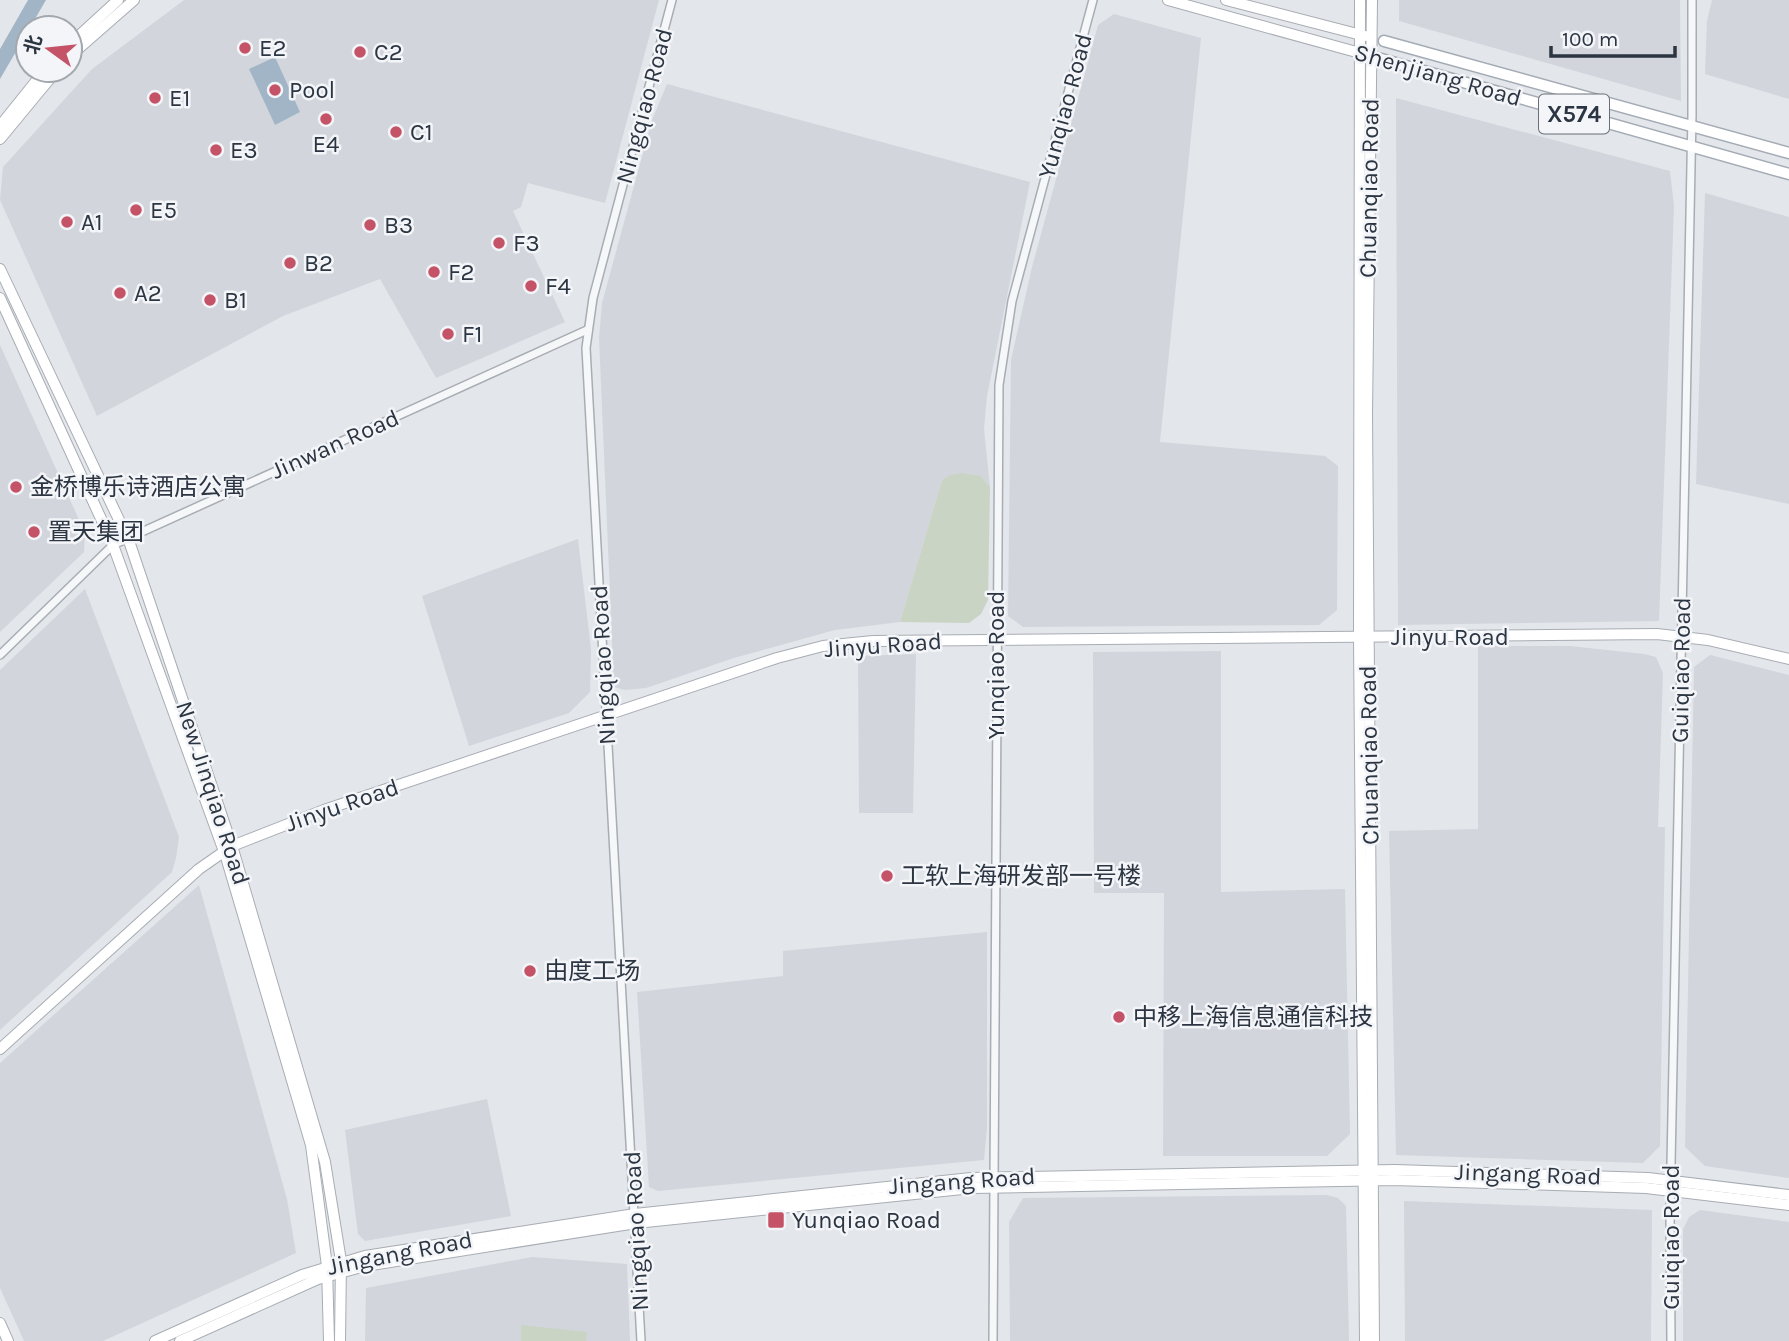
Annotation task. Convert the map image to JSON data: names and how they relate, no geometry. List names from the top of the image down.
{
  "streets": {
    "main road": ["Shenjiang Road", "X574"],
    "street": [
      "Ningqiao Road",
      "Yunqiao Road",
      "Chuanqiao Road",
      "Jinwan Road",
      "Jinyu Road",
      "Guiqiao Road",
      "New Jinqiao Road",
      "Jingang Road"
    ]
  },
  "crossings": [
    ["Shenjiang Road", "Chuanqiao Road"],
    ["Shenjiang Road", "Guiqiao Road"],
    ["Ningqiao Road", "Jinwan Road"],
    ["Ningqiao Road", "Jinyu Road"],
    ["Ningqiao Road", "Jingang Road"],
    ["Yunqiao Road", "Jinyu Road"],
    ["Yunqiao Road", "Jingang Road"],
    ["Chuanqiao Road", "Jinyu Road"],
    ["Chuanqiao Road", "Jingang Road"],
    ["Jinwan Road", "New Jinqiao Road"],
    ["Jinyu Road", "Guiqiao Road"],
    ["Jinyu Road", "New Jinqiao Road"],
    ["Guiqiao Road", "Jingang Road"],
    ["New Jinqiao Road", "Jingang Road"]
  ],
  "places": {
    "other": [
      "E2",
      "C2",
      "Pool",
      "E1",
      "E4",
      "C1",
      "E3",
      "E5",
      "A1",
      "B3",
      "F3",
      "B2",
      "F2",
      "F4",
      "A2",
      "B1",
      "F1",
      "金桥博乐诗酒店公寓",
      "置天集团",
      "工软上海研发部一号楼",
      "由度工场",
      "中移上海信息通信科技"
    ],
    "transit": ["Yunqiao Road"]
  },
  "scale_bar": "100 m",
  "north": "left"
}
